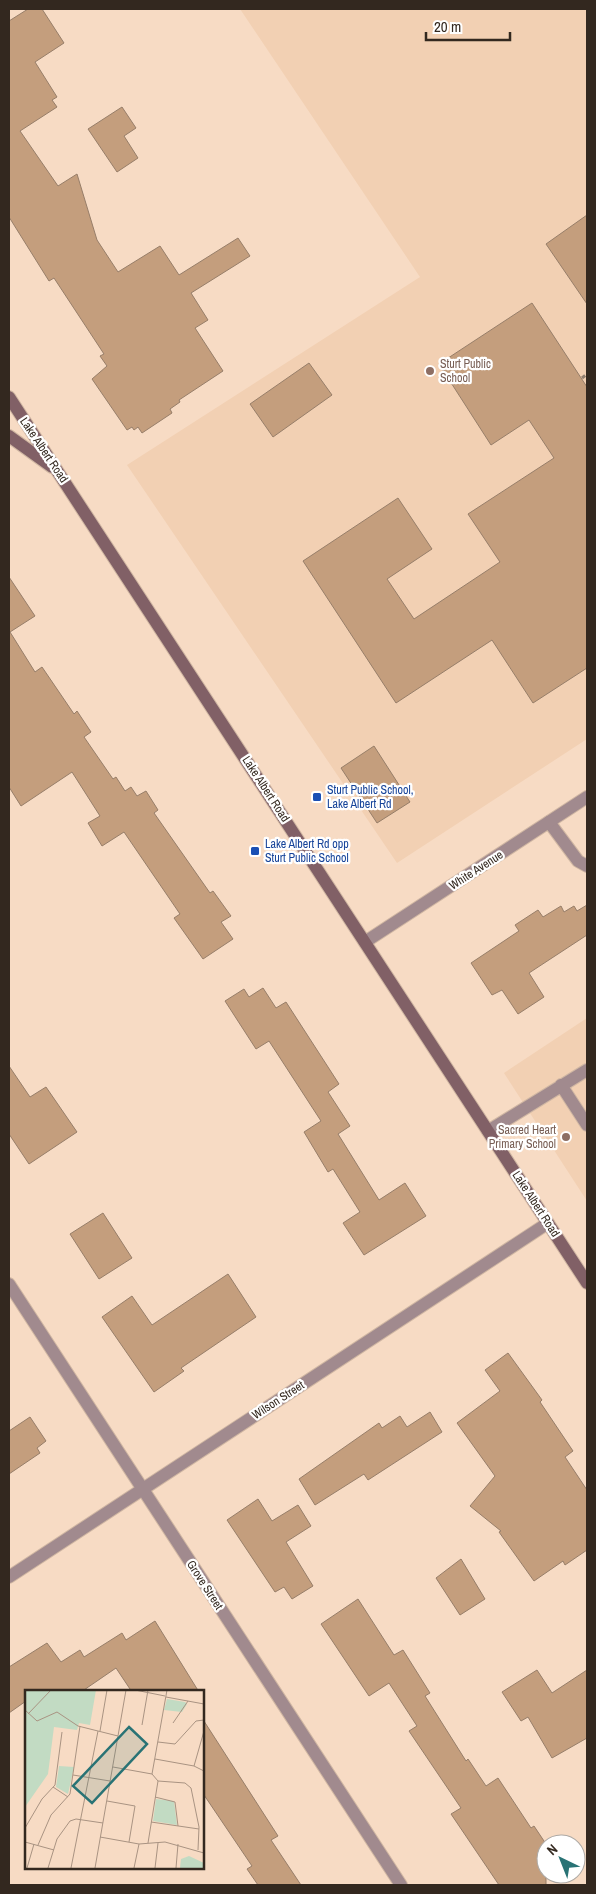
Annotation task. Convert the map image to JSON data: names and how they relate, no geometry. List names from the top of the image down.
{
  "streets": {
    "main road": ["Lake Albert Road"],
    "street": ["White Avenue", "Wilson Street", "Grove Street"]
  },
  "crossings": [
    ["Lake Albert Road", "White Avenue"],
    ["Lake Albert Road", "Wilson Street"],
    ["Wilson Street", "Grove Street"]
  ],
  "places": {
    "other": ["Sturt Public School", "Sacred Heart Primary School"],
    "transit": ["Sturt Public School, Lake Albert Rd", "Lake Albert Rd opp Sturt Public School"]
  },
  "scale_bar": "20 m",
  "north": "top left"
}
